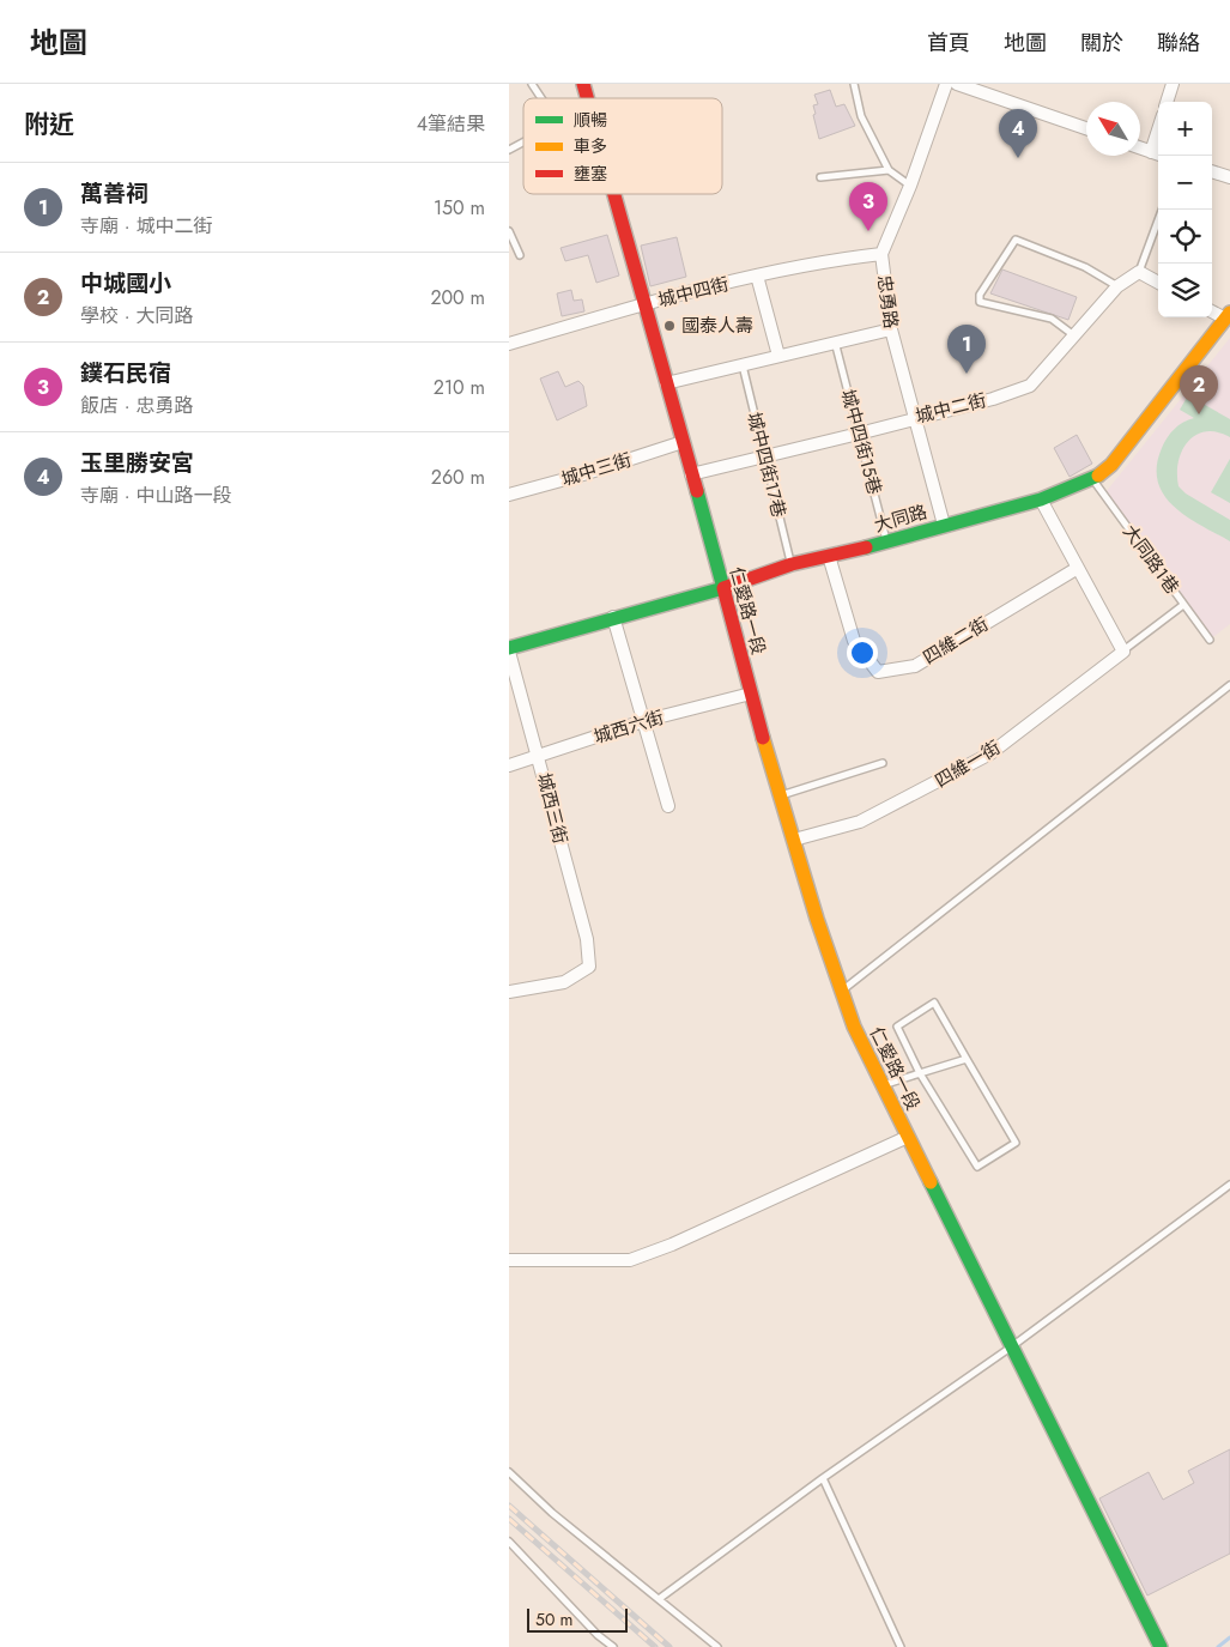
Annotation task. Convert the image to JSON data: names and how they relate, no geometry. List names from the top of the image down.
{
  "streets": {
    "main road": ["大同路", "仁愛路一段"],
    "street": [
      "城中四街",
      "忠勇路",
      "城中二街",
      "城中三街",
      "四維二街",
      "城西六街",
      "四維一街",
      "城西三街"
    ],
    "lane": ["城中四街15巷", "城中四街17巷", "大同路1巷"]
  },
  "crossings": [
    ["城中四街", "忠勇路"],
    ["城中四街", "仁愛路一段"],
    ["忠勇路", "城中二街"],
    ["忠勇路", "大同路"],
    ["城中二街", "城中四街15巷"],
    ["城中二街", "城中四街17巷"],
    ["城中二街", "仁愛路一段"],
    ["城中四街15巷", "大同路"],
    ["城中四街17巷", "大同路"],
    ["城中三街", "仁愛路一段"],
    ["大同路", "大同路1巷"],
    ["大同路", "仁愛路一段"],
    ["大同路", "四維二街"],
    ["大同路", "城西三街"],
    ["大同路1巷", "四維一街"],
    ["仁愛路一段", "城西六街"],
    ["仁愛路一段", "四維一街"],
    ["城西六街", "城西三街"]
  ],
  "places": ["國泰人壽"],
  "legend": ["順暢", "車多", "壅塞"],
  "scale_bar": "50 m",
  "north": "top left",
  "page": {
    "header": "地圖",
    "nav": [
      "首頁",
      "地圖",
      "關於",
      "聯絡"
    ],
    "heading": ["附近", "4筆結果"],
    "map_buttons": ["+", "−"],
    "pins": [
      "4",
      "3",
      "1",
      "2"
    ],
    "list": [
      {
        "mark": "1",
        "name": "萬善祠",
        "note": "寺廟 · 城中二街",
        "value": "150 m"
      },
      {
        "mark": "2",
        "name": "中城國小",
        "note": "學校 · 大同路",
        "value": "200 m"
      },
      {
        "mark": "3",
        "name": "鏷石民宿",
        "note": "飯店 · 忠勇路",
        "value": "210 m"
      },
      {
        "mark": "4",
        "name": "玉里勝安宮",
        "note": "寺廟 · 中山路一段",
        "value": "260 m"
      }
    ],
    "scale": "50 m"
  }
}
